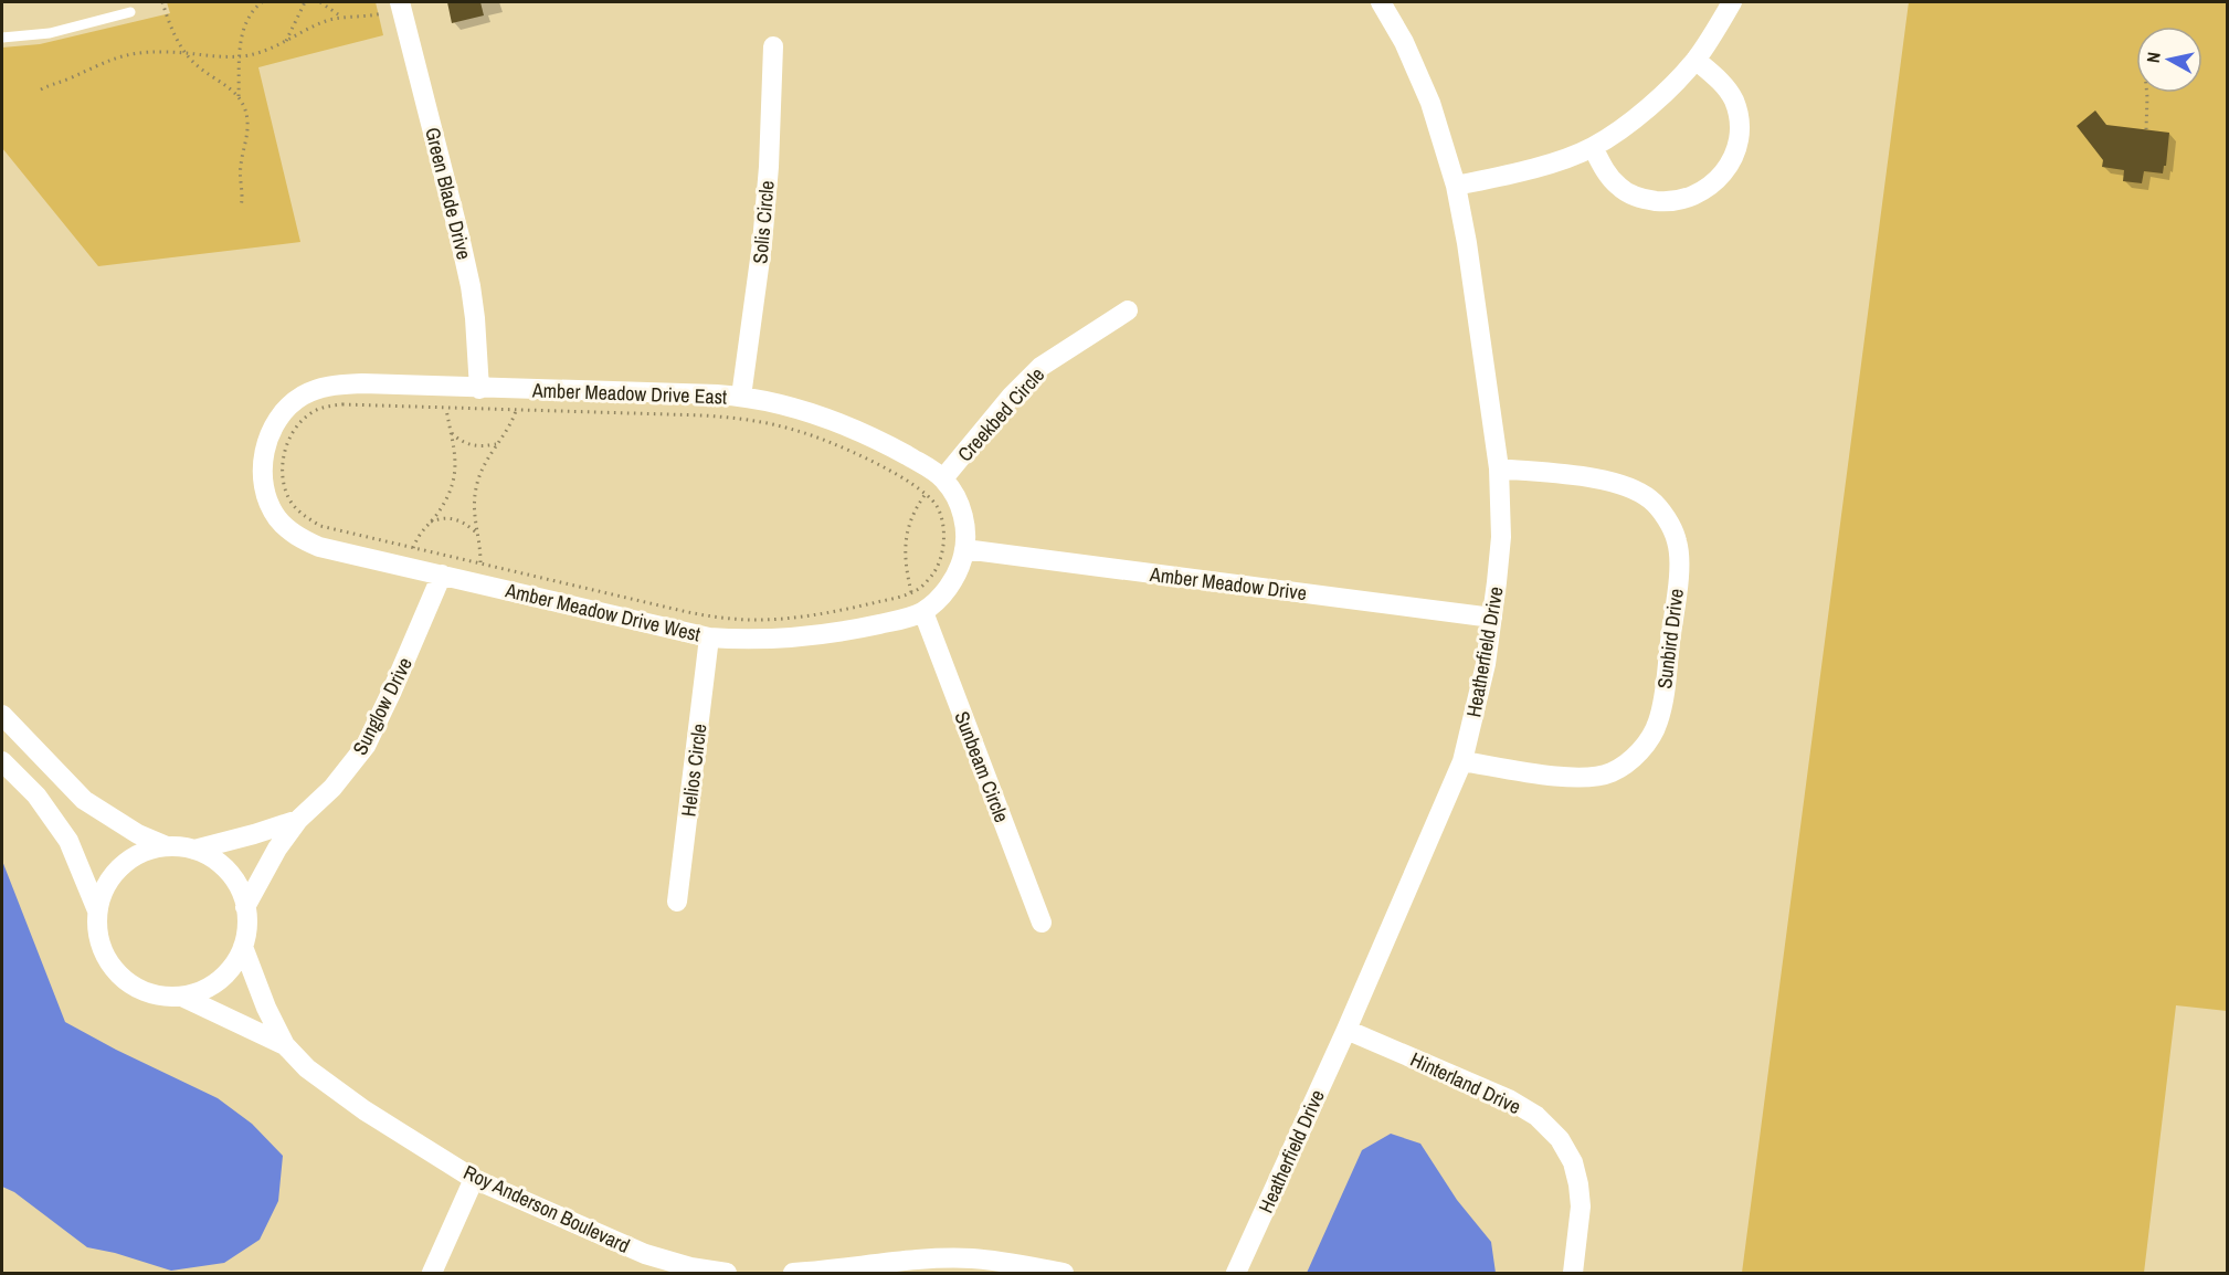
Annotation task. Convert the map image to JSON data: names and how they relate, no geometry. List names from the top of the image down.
{
  "streets": {
    "street": [
      "Green Blade Drive",
      "Solis Circle",
      "Amber Meadow Drive East",
      "Creekbed Circle",
      "Amber Meadow Drive",
      "Amber Meadow Drive West",
      "Sunbird Drive",
      "Heatherfield Drive",
      "Sunglow Drive",
      "Sunbeam Circle",
      "Helios Circle",
      "Hinterland Drive",
      "Roy Anderson Boulevard"
    ]
  },
  "crossings": [
    ["Green Blade Drive", "Amber Meadow Drive East"],
    ["Solis Circle", "Amber Meadow Drive East"],
    ["Amber Meadow Drive East", "Creekbed Circle"],
    ["Amber Meadow Drive East", "Amber Meadow Drive"],
    ["Amber Meadow Drive East", "Amber Meadow Drive West"],
    ["Amber Meadow Drive", "Amber Meadow Drive West"],
    ["Amber Meadow Drive", "Heatherfield Drive"],
    ["Amber Meadow Drive West", "Sunglow Drive"],
    ["Amber Meadow Drive West", "Sunbeam Circle"],
    ["Amber Meadow Drive West", "Helios Circle"],
    ["Sunbird Drive", "Heatherfield Drive"],
    ["Heatherfield Drive", "Hinterland Drive"],
    ["Sunglow Drive", "Roy Anderson Boulevard"]
  ],
  "north": "left"
}
